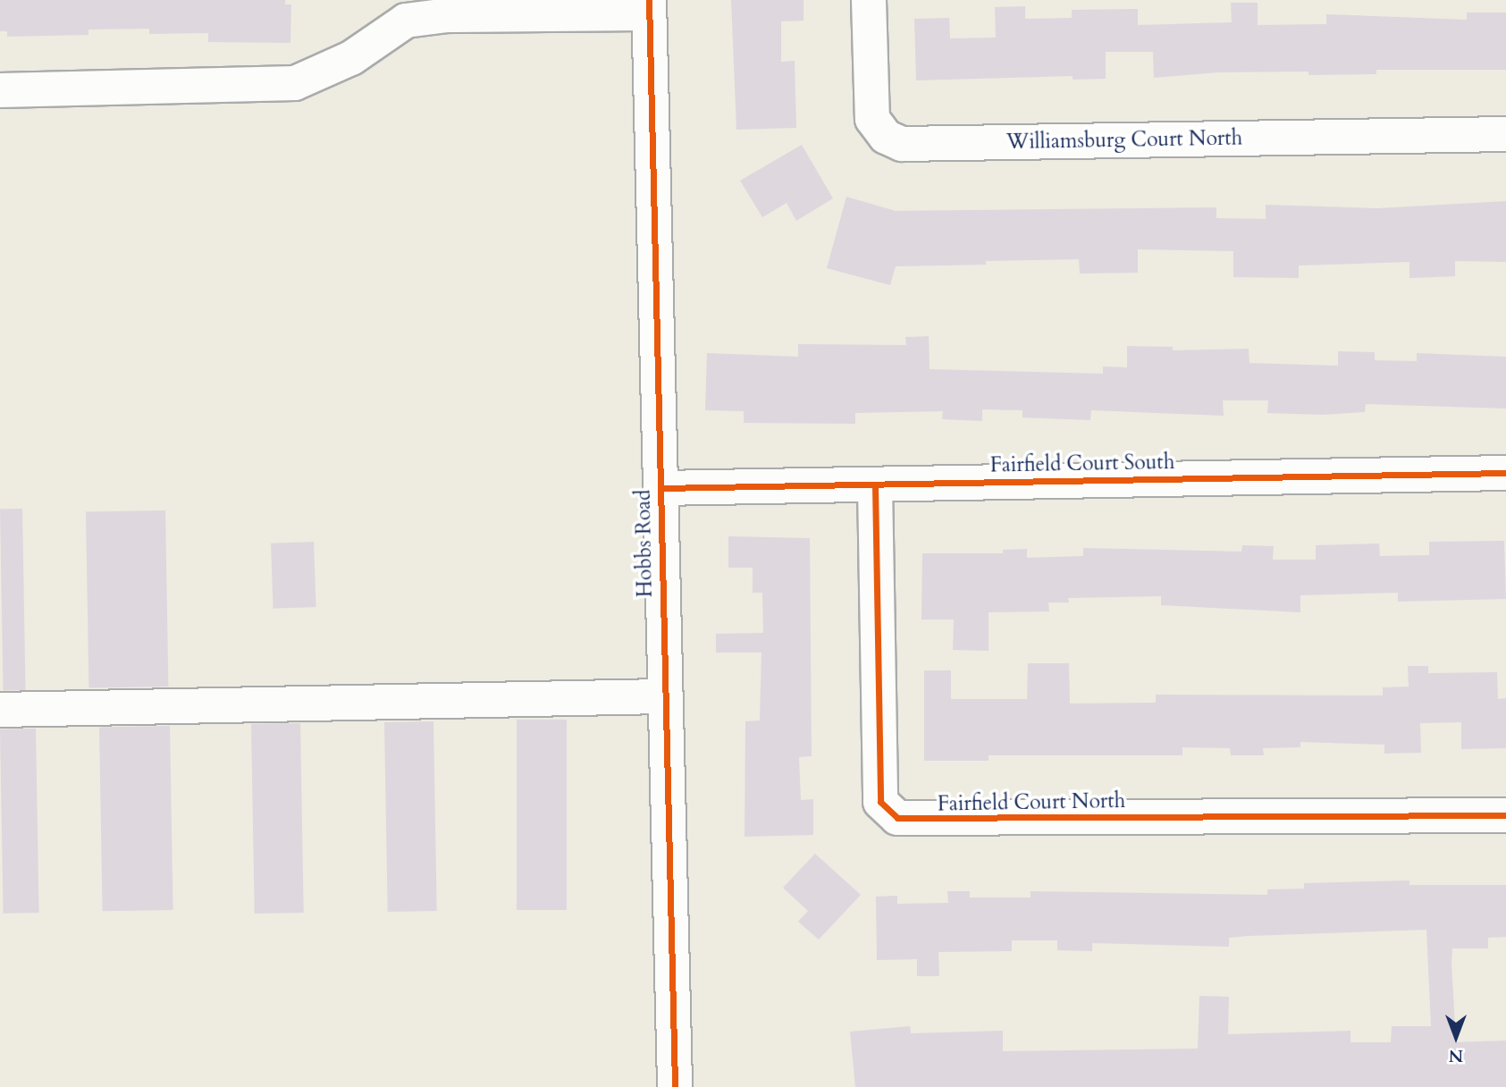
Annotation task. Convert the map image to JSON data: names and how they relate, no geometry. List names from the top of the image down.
{
  "streets": {
    "street": [
      "Williamsburg Court North",
      "Fairfield Court South",
      "Hobbs Road",
      "Fairfield Court North"
    ]
  },
  "crossings": [
    ["Fairfield Court South", "Hobbs Road"],
    ["Fairfield Court South", "Fairfield Court North"]
  ],
  "north": "bottom"
}
